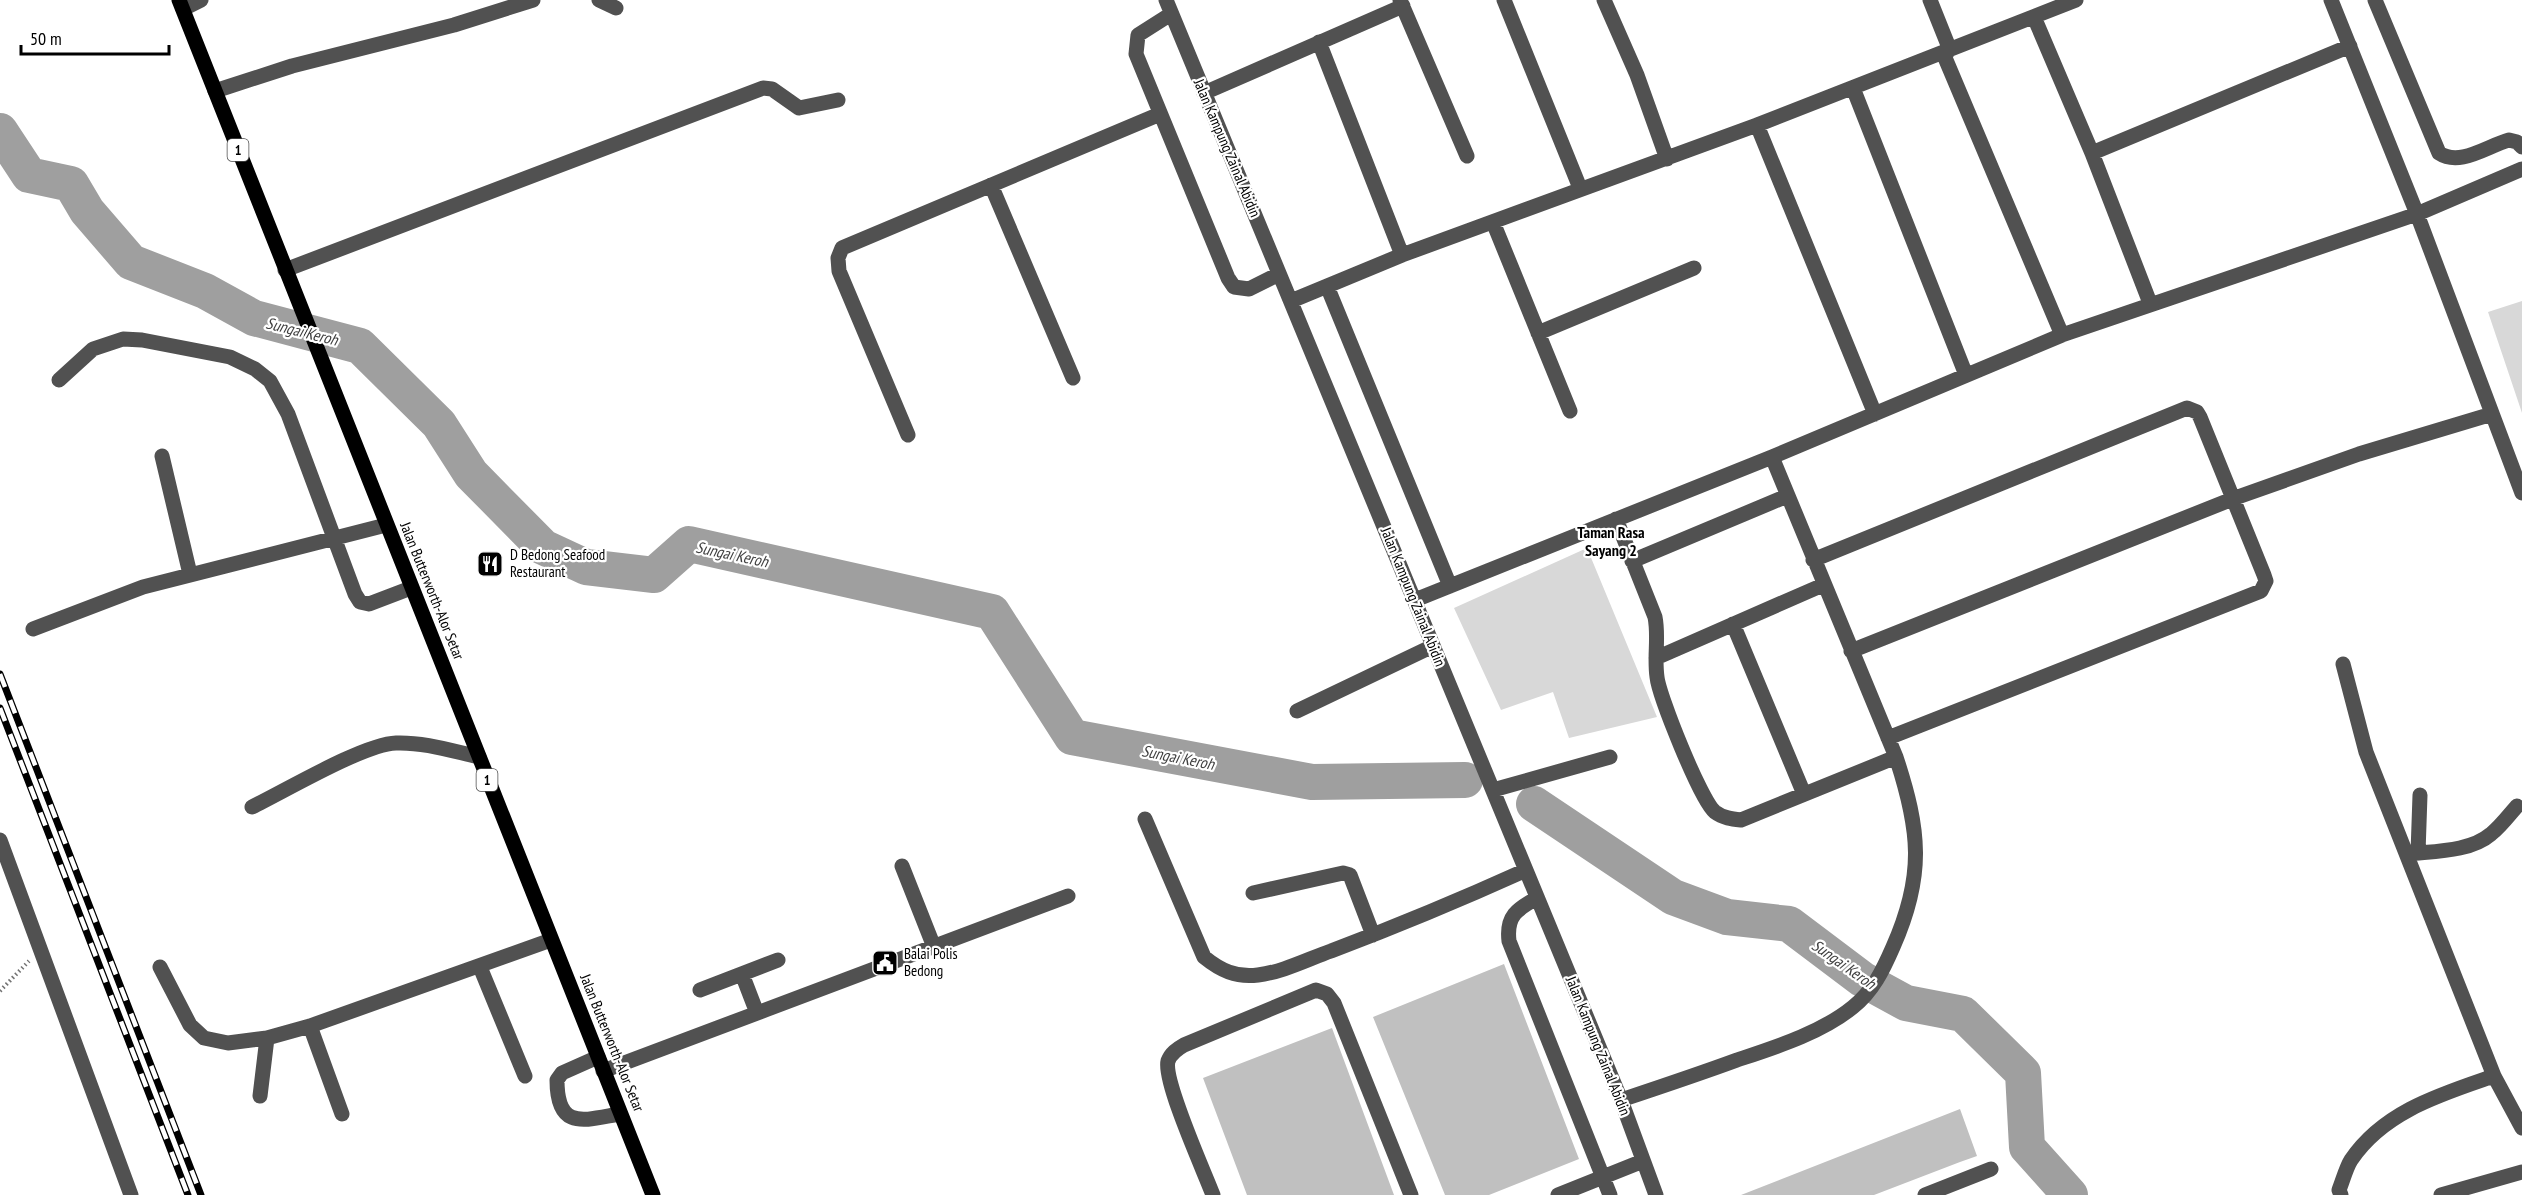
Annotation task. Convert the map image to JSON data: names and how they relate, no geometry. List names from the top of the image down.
{
  "streets": {
    "main road": ["1", "Jalan Butterworth-Alor Setar"],
    "street": ["Jalan Kampung Zainal Abidin"]
  },
  "districts": ["Taman Rasa Sayang 2"],
  "water": ["Sungai Keroh"],
  "places": {
    "restaurant": ["D Bedong Seafood Restaurant"],
    "public building": ["Balai Polis Bedong"]
  },
  "scale_bar": "50 m"
}
